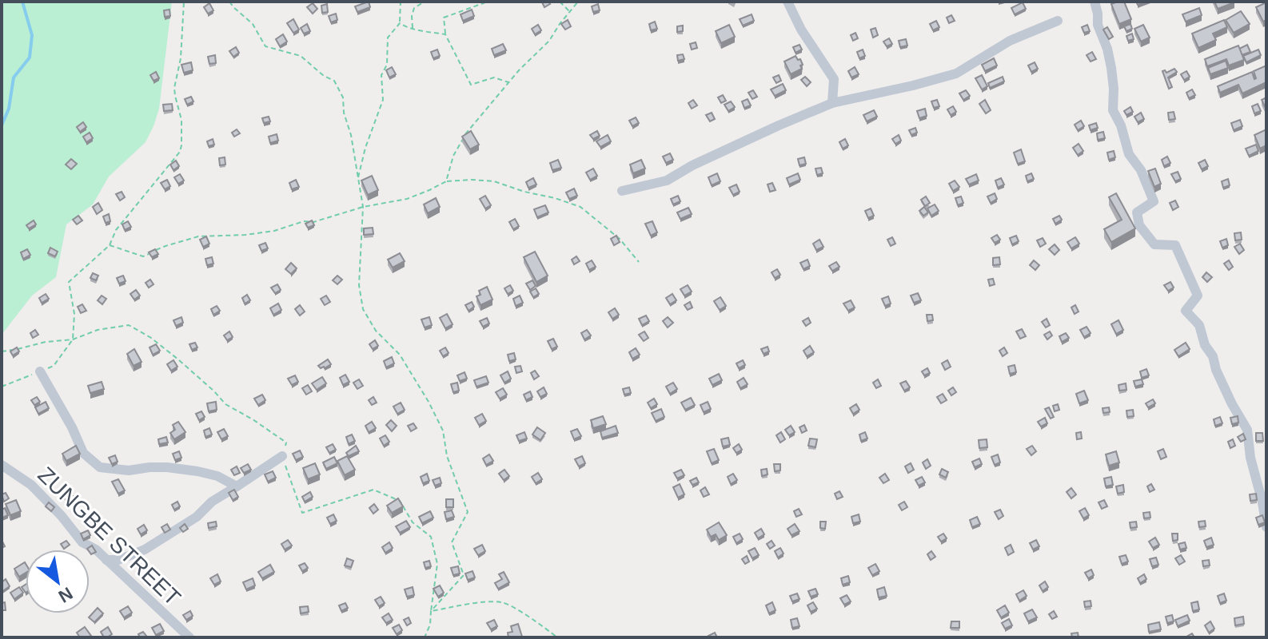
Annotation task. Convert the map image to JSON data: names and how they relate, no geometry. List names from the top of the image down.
{
  "streets": {
    "street": ["ZUNGBE STREET"]
  },
  "north": "bottom right"
}
